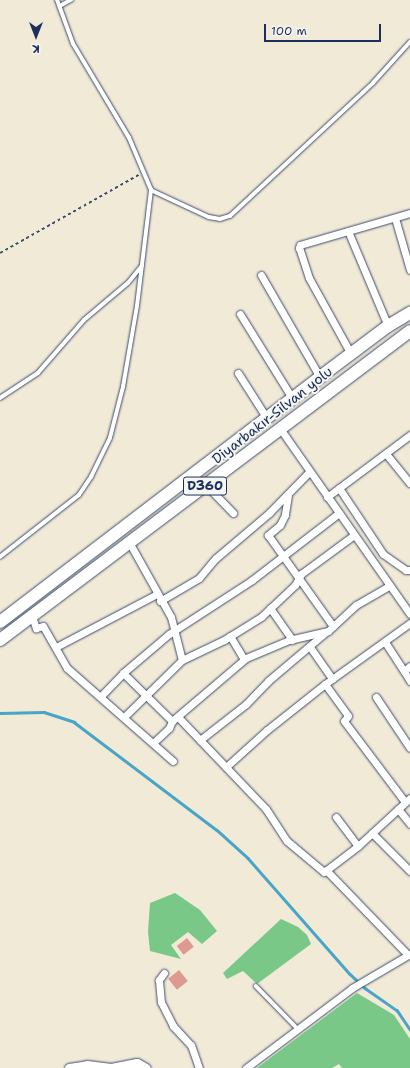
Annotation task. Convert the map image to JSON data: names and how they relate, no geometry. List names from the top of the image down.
{
  "streets": {
    "highway": ["Diyarbakır-Silvan yolu", "D360"]
  },
  "scale_bar": "100 m",
  "north": "bottom"
}
